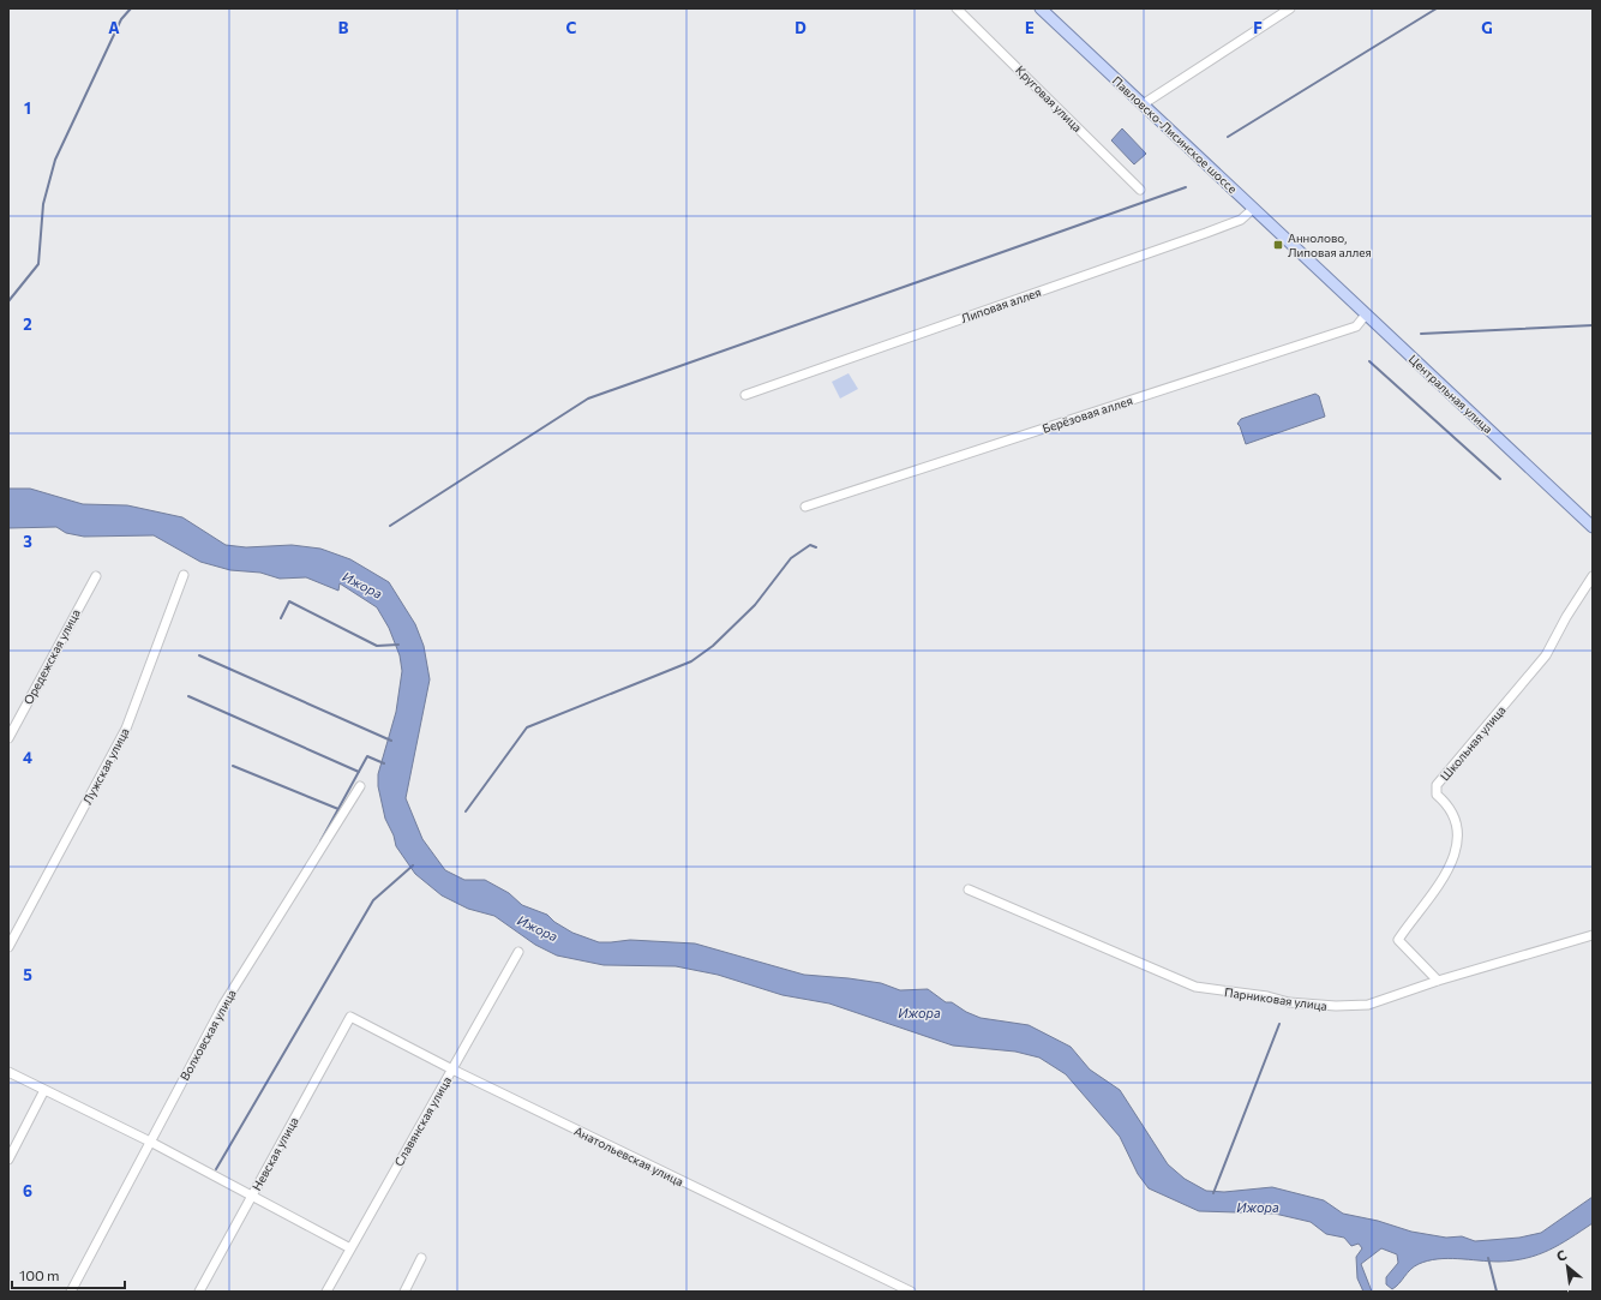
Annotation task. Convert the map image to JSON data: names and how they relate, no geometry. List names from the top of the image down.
{
  "streets": {
    "main road": ["Павловско-Лисинское шоссе", "Центральная улица"],
    "street": [
      "Круговая улица",
      "Липовая аллея",
      "Берёзовая аллея",
      "Оредежская улица",
      "Школьная улица",
      "Лужская улица",
      "Парниковая улица",
      "Волховская улица",
      "Славянская улица",
      "Невская улица",
      "Анатольевская улица"
    ]
  },
  "crossings": [
    ["Павловско-Лисинское шоссе", "Липовая аллея"],
    ["Павловско-Лисинское шоссе", "Центральная улица"],
    ["Центральная улица", "Берёзовая аллея"],
    ["Школьная улица", "Парниковая улица"],
    ["Славянская улица", "Анатольевская улица"],
    ["Невская улица", "Анатольевская улица"]
  ],
  "water": ["Ижора"],
  "places": {
    "transit": ["Аннолово, Липовая аллея"]
  },
  "scale_bar": "100 m",
  "north": "top left",
  "grid": {
    "columns": [
      "A",
      "B",
      "C",
      "D",
      "E",
      "F",
      "G"
    ],
    "rows": [
      "1",
      "2",
      "3",
      "4",
      "5",
      "6"
    ]
  }
}
